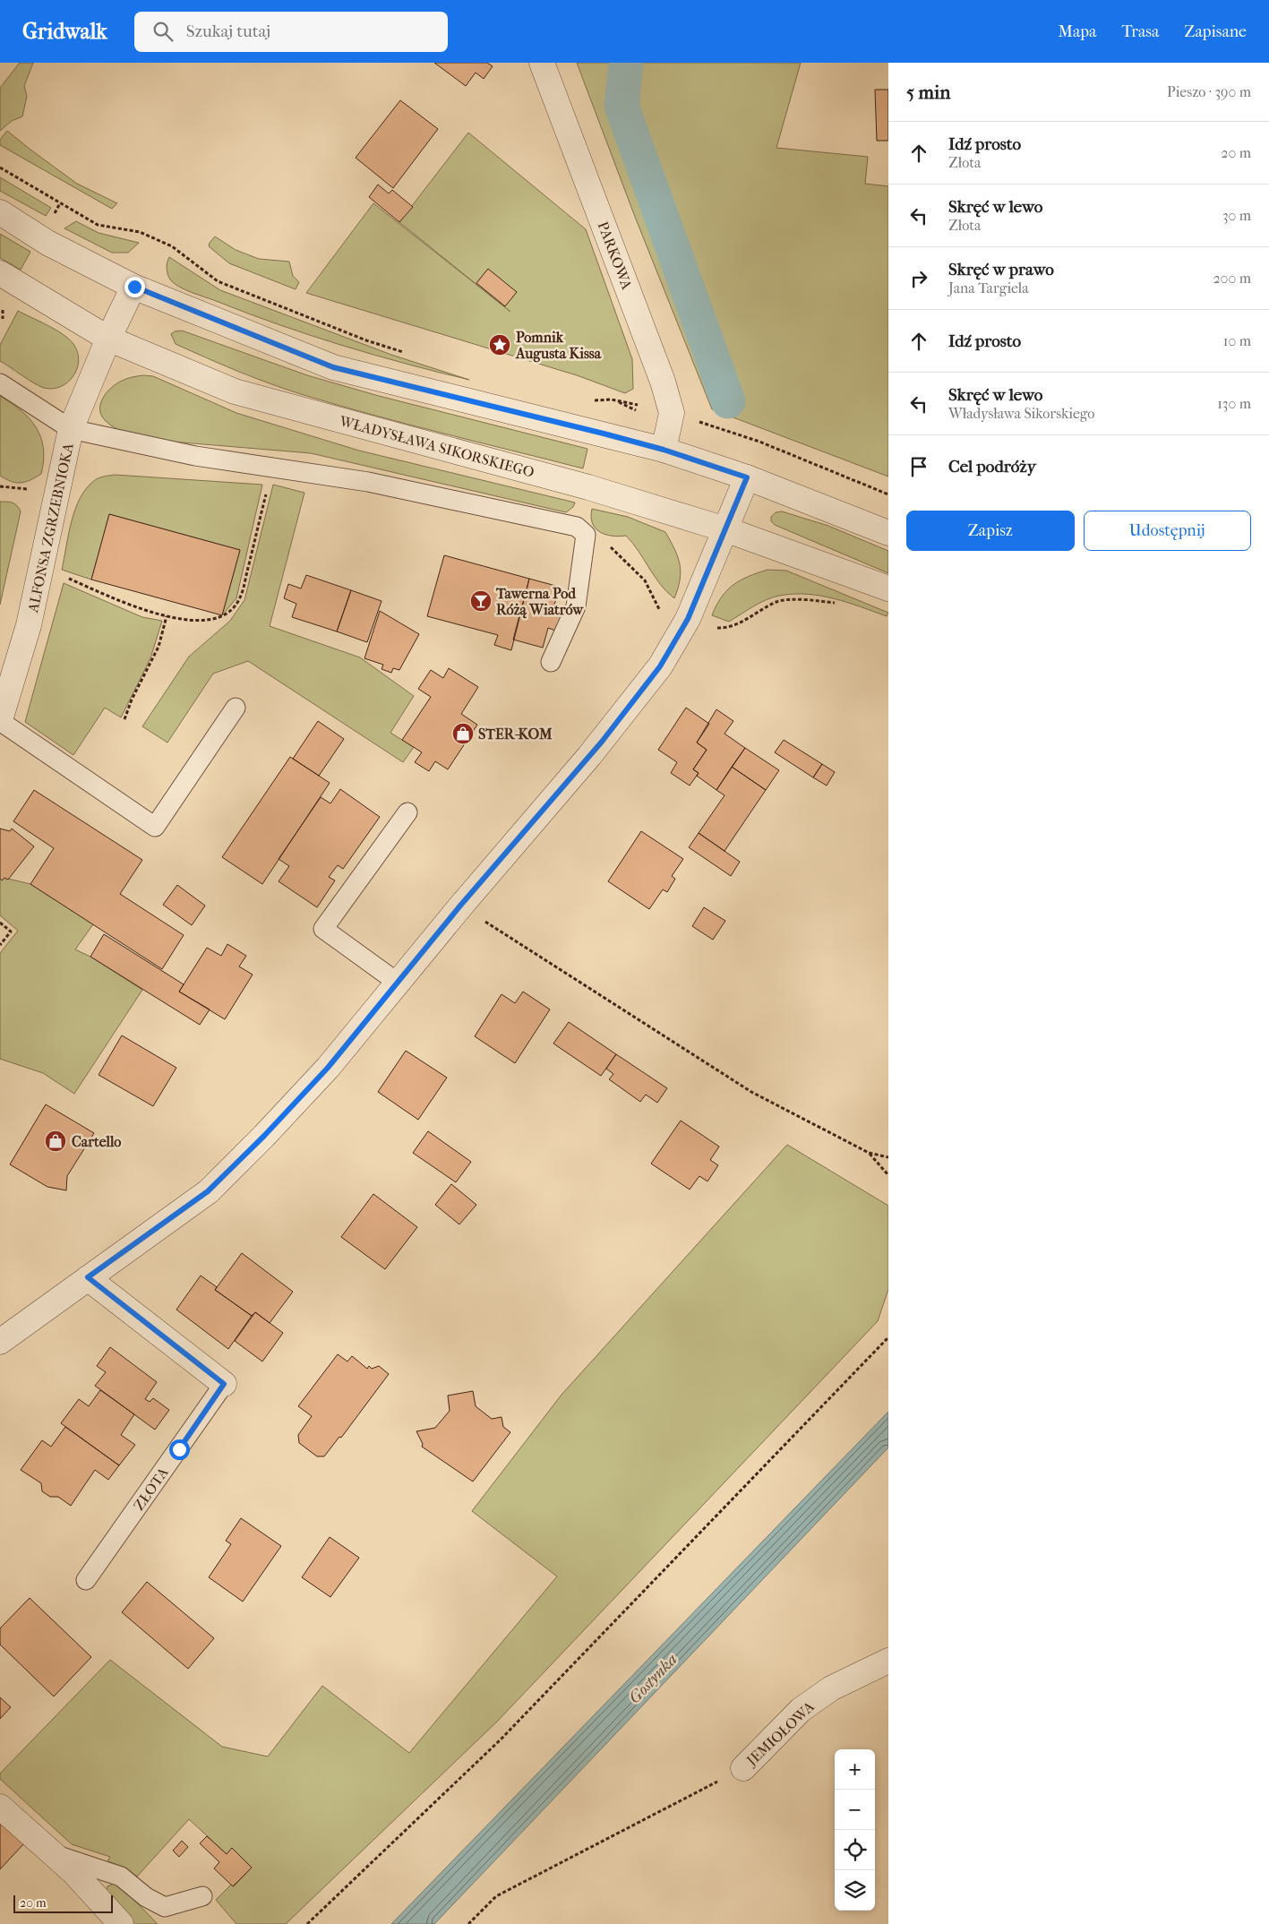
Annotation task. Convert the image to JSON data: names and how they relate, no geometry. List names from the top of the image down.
{
  "streets": {
    "street": [
      "PARKOWA",
      "WŁADYSŁAWA SIKORSKIEGO",
      "ALFONSA ZGRZEBNIOKA",
      "ZŁOTA",
      "JEMIOŁOWA"
    ]
  },
  "crossings": [
    ["WŁADYSŁAWA SIKORSKIEGO", "ALFONSA ZGRZEBNIOKA"]
  ],
  "water": ["Gostynka"],
  "places": {
    "place": ["Pomnik Augusta Kissa"],
    "bar": ["Tawerna Pod Różą Wiatrów"],
    "shop": ["STER-KOM", "Cartello"]
  },
  "scale_bar": "20 m",
  "page": {
    "header": "Gridwalk",
    "search": "Szukaj tutaj",
    "nav": ["Mapa", "Trasa", "Zapisane"],
    "heading": ["5 min", "Pieszo · 390 m"],
    "list": [
      ["Idź prosto", "Złota", "20 m"],
      ["Skręć w lewo", "Złota", "30 m"],
      ["Skręć w prawo", "Jana Targiela", "200 m"],
      ["Idź prosto", "10 m"],
      ["Skręć w lewo", "Władysława Sikorskiego", "130 m"],
      "Cel podróży"
    ],
    "buttons": ["Zapisz", "Udostępnij"],
    "map_buttons": ["+", "−"],
    "scale": "20 m"
  }
}
